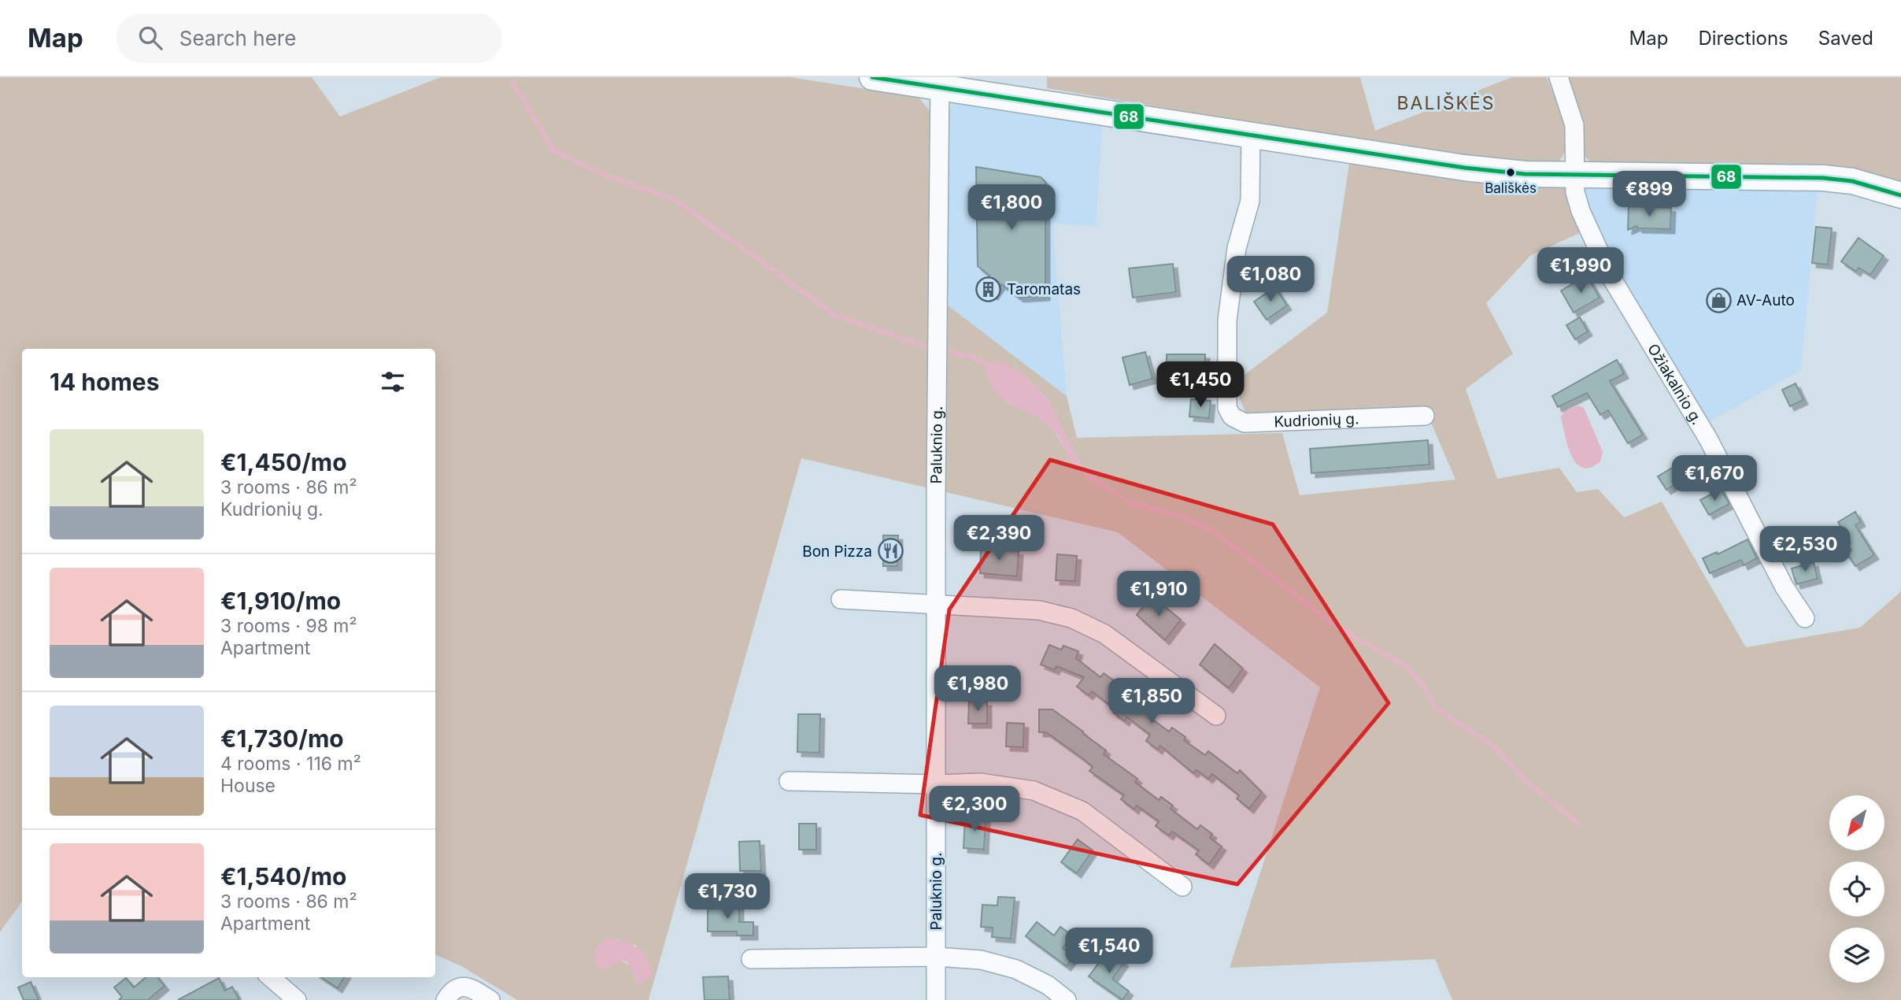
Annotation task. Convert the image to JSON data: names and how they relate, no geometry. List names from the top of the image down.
{
  "streets": {
    "street": ["Ožiakalnio g.", "Kudrionių g.", "Paluknio g."]
  },
  "districts": ["BALIŠKĖS"],
  "places": {
    "other": ["Bališkės"],
    "building": ["Taromatas"],
    "shop": ["AV-Auto"],
    "restaurant": ["Bon Pizza"]
  },
  "lines": ["transit line 68"],
  "north": "bottom left",
  "page": {
    "header": "Map",
    "search": "Search here",
    "nav": ["Map", "Directions", "Saved"],
    "price": [
      "€899",
      "€1,800",
      "€1,990",
      "€1,080",
      "€1,450",
      "€1,670",
      "€2,390",
      "€2,530",
      "€1,910",
      "€1,980",
      "€1,850",
      "€2,300",
      "€1,730",
      "€1,540"
    ],
    "heading": "14 homes",
    "list": [
      {
        "name": "€1,450/mo",
        "note": "3 rooms · 86 m² · Kudrionių g."
      },
      {
        "name": "€1,910/mo",
        "note": "3 rooms · 98 m² · Apartment"
      },
      {
        "name": "€1,730/mo",
        "note": "4 rooms · 116 m² · House"
      },
      {
        "name": "€1,540/mo",
        "note": "3 rooms · 86 m² · Apartment"
      }
    ]
  }
}
